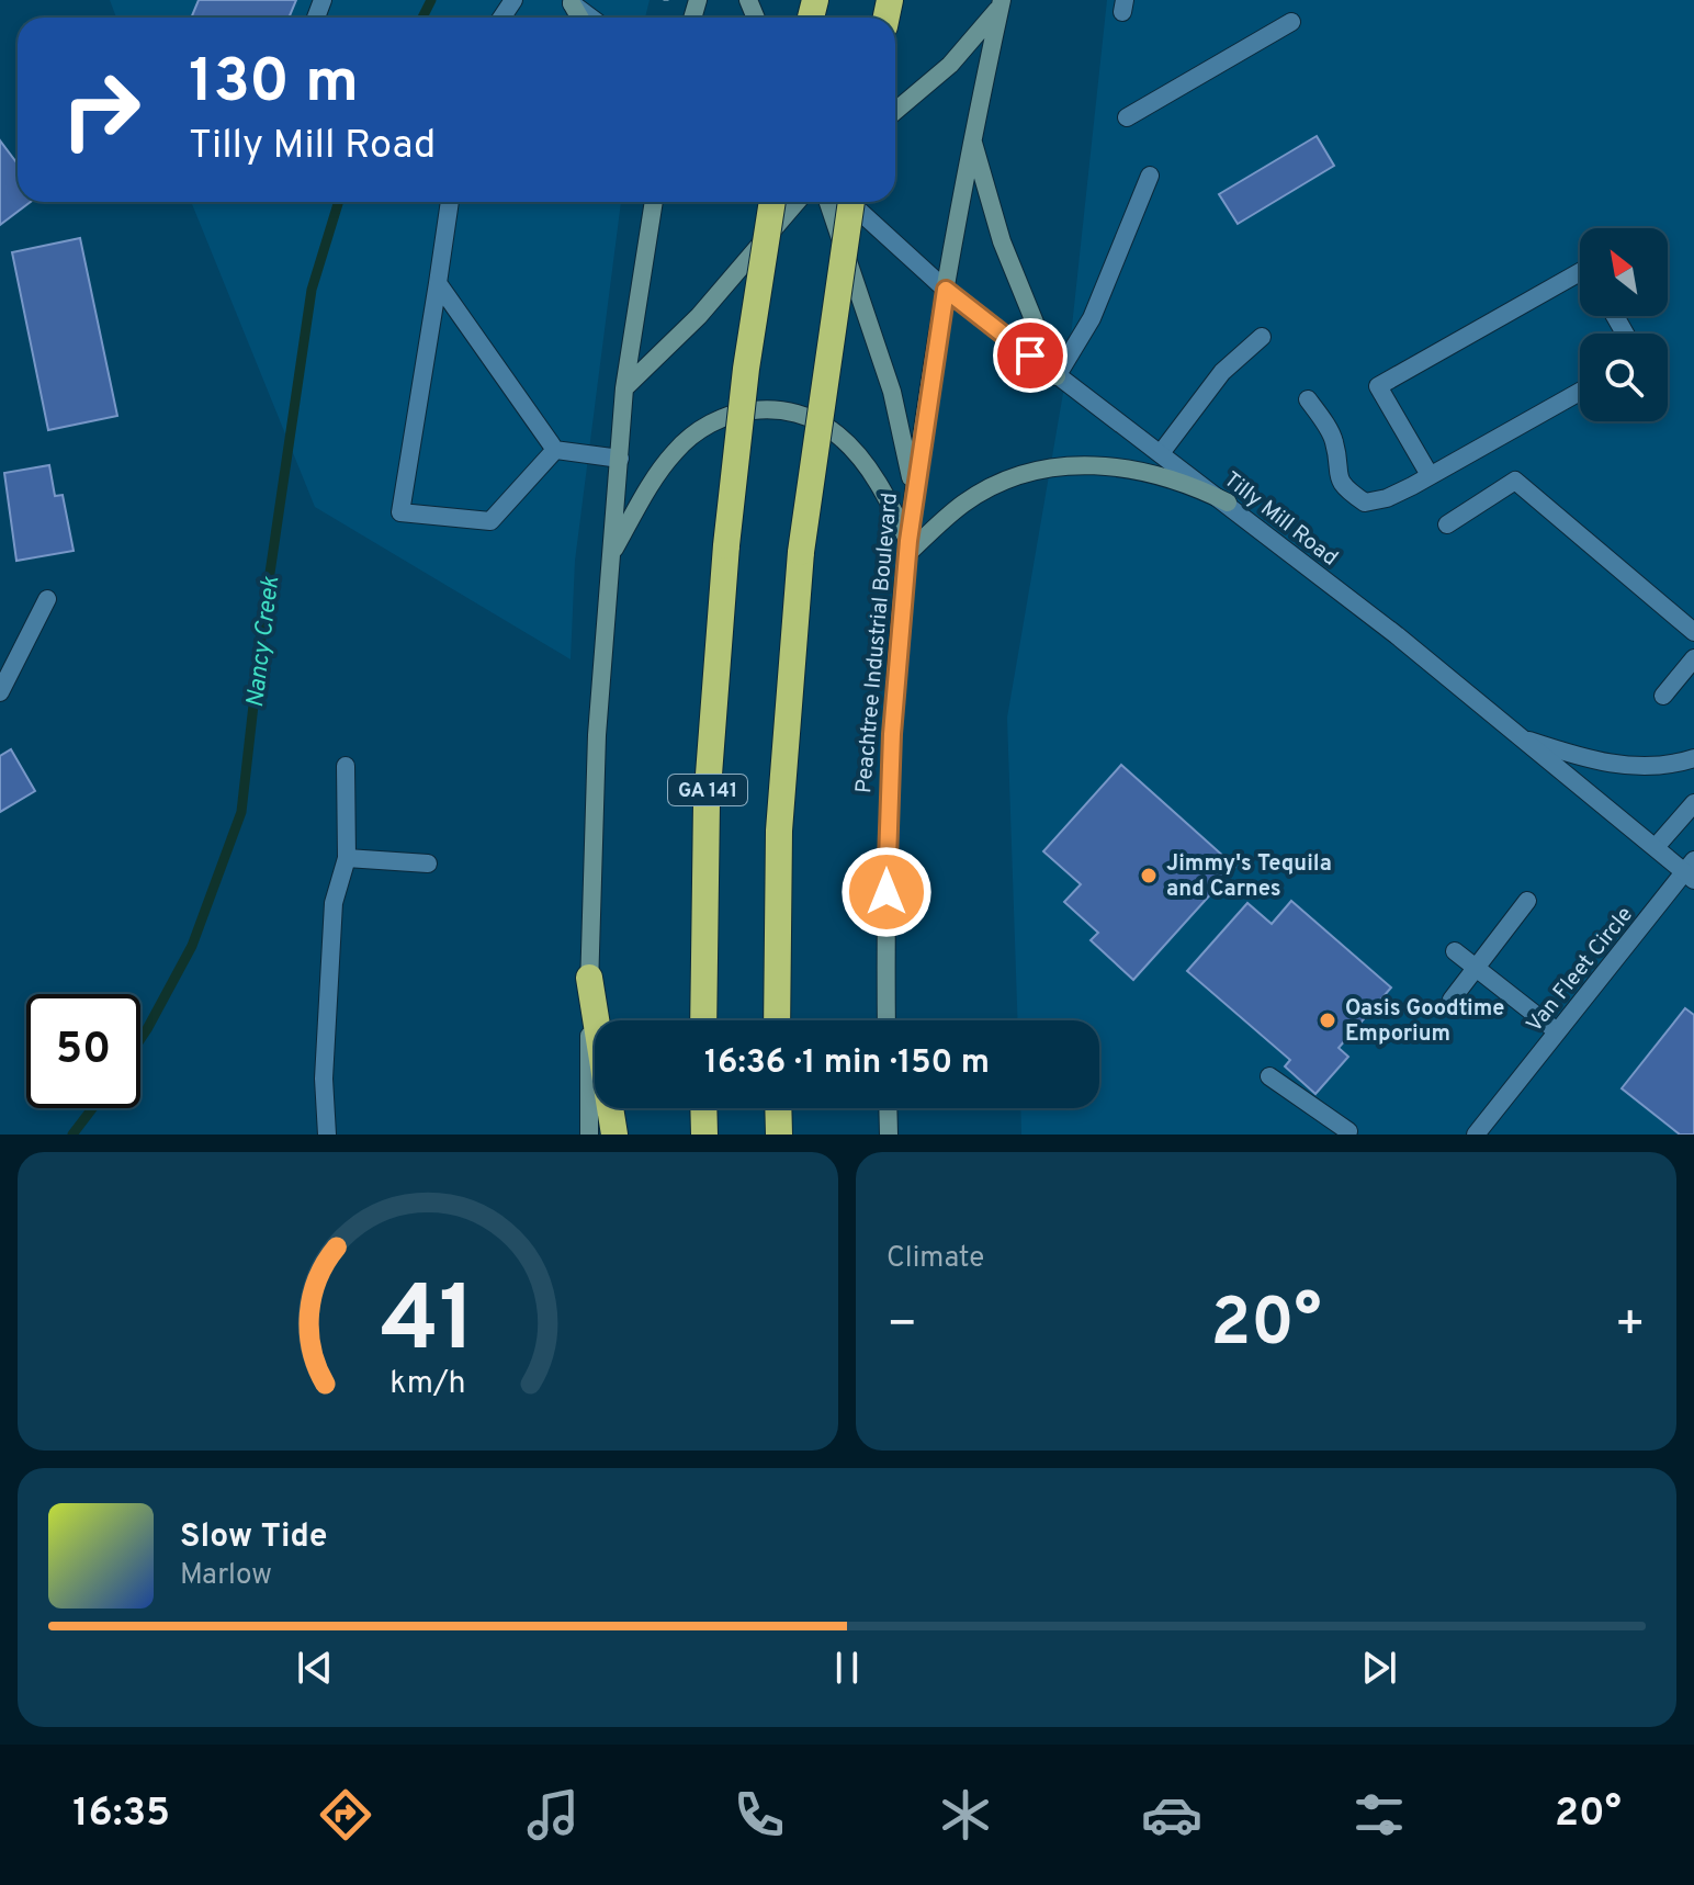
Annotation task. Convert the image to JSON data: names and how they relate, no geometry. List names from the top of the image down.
{
  "streets": {
    "highway": ["GA 141"],
    "main road": ["Peachtree Industrial Boulevard"],
    "street": ["Tilly Mill Road", "Van Fleet Circle"]
  },
  "crossings": [
    ["Tilly Mill Road", "Peachtree Industrial Boulevard"],
    ["Tilly Mill Road", "Van Fleet Circle"]
  ],
  "water": ["Nancy Creek"],
  "places": ["Jimmy's Tequila and Carnes", "Oasis Goodtime Emporium"],
  "north": "top left",
  "page": {
    "turn": ["130 m", "Tilly Mill Road"],
    "limit": "50",
    "trip": "16:36 · 1 min · 150 m",
    "tile": "Climate",
    "heat": ["−", "20°", "+"],
    "song": ["Slow Tide", "Marlow"],
    "tabs": ["16:35", "20°"],
    "gauge": ["41", "km/h"]
  }
}
